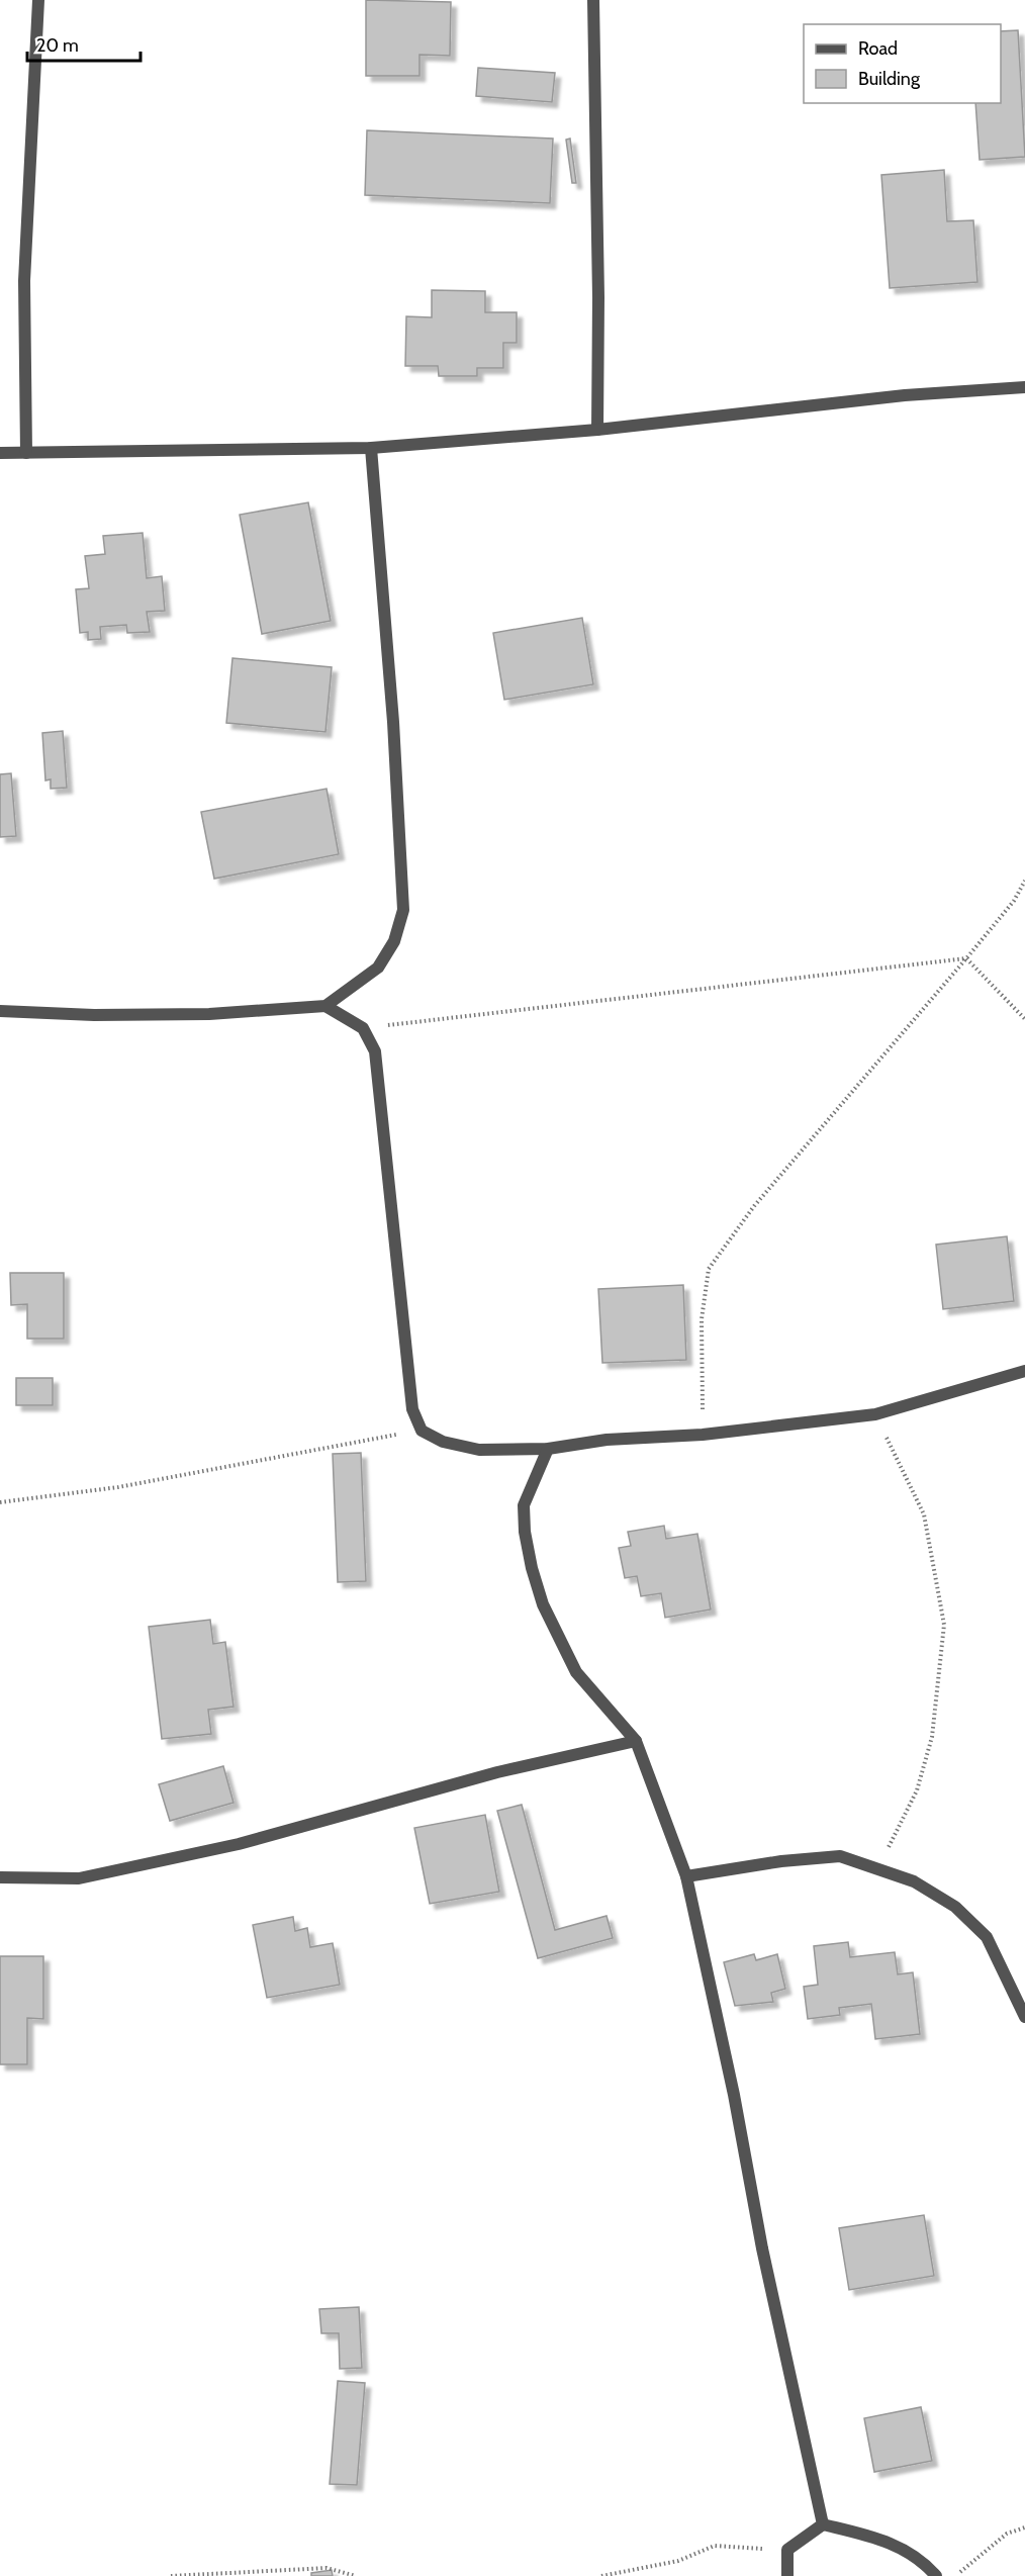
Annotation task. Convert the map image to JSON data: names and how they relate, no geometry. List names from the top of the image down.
{
  "legend": ["Road", "Building"],
  "scale_bar": "20 m"
}
